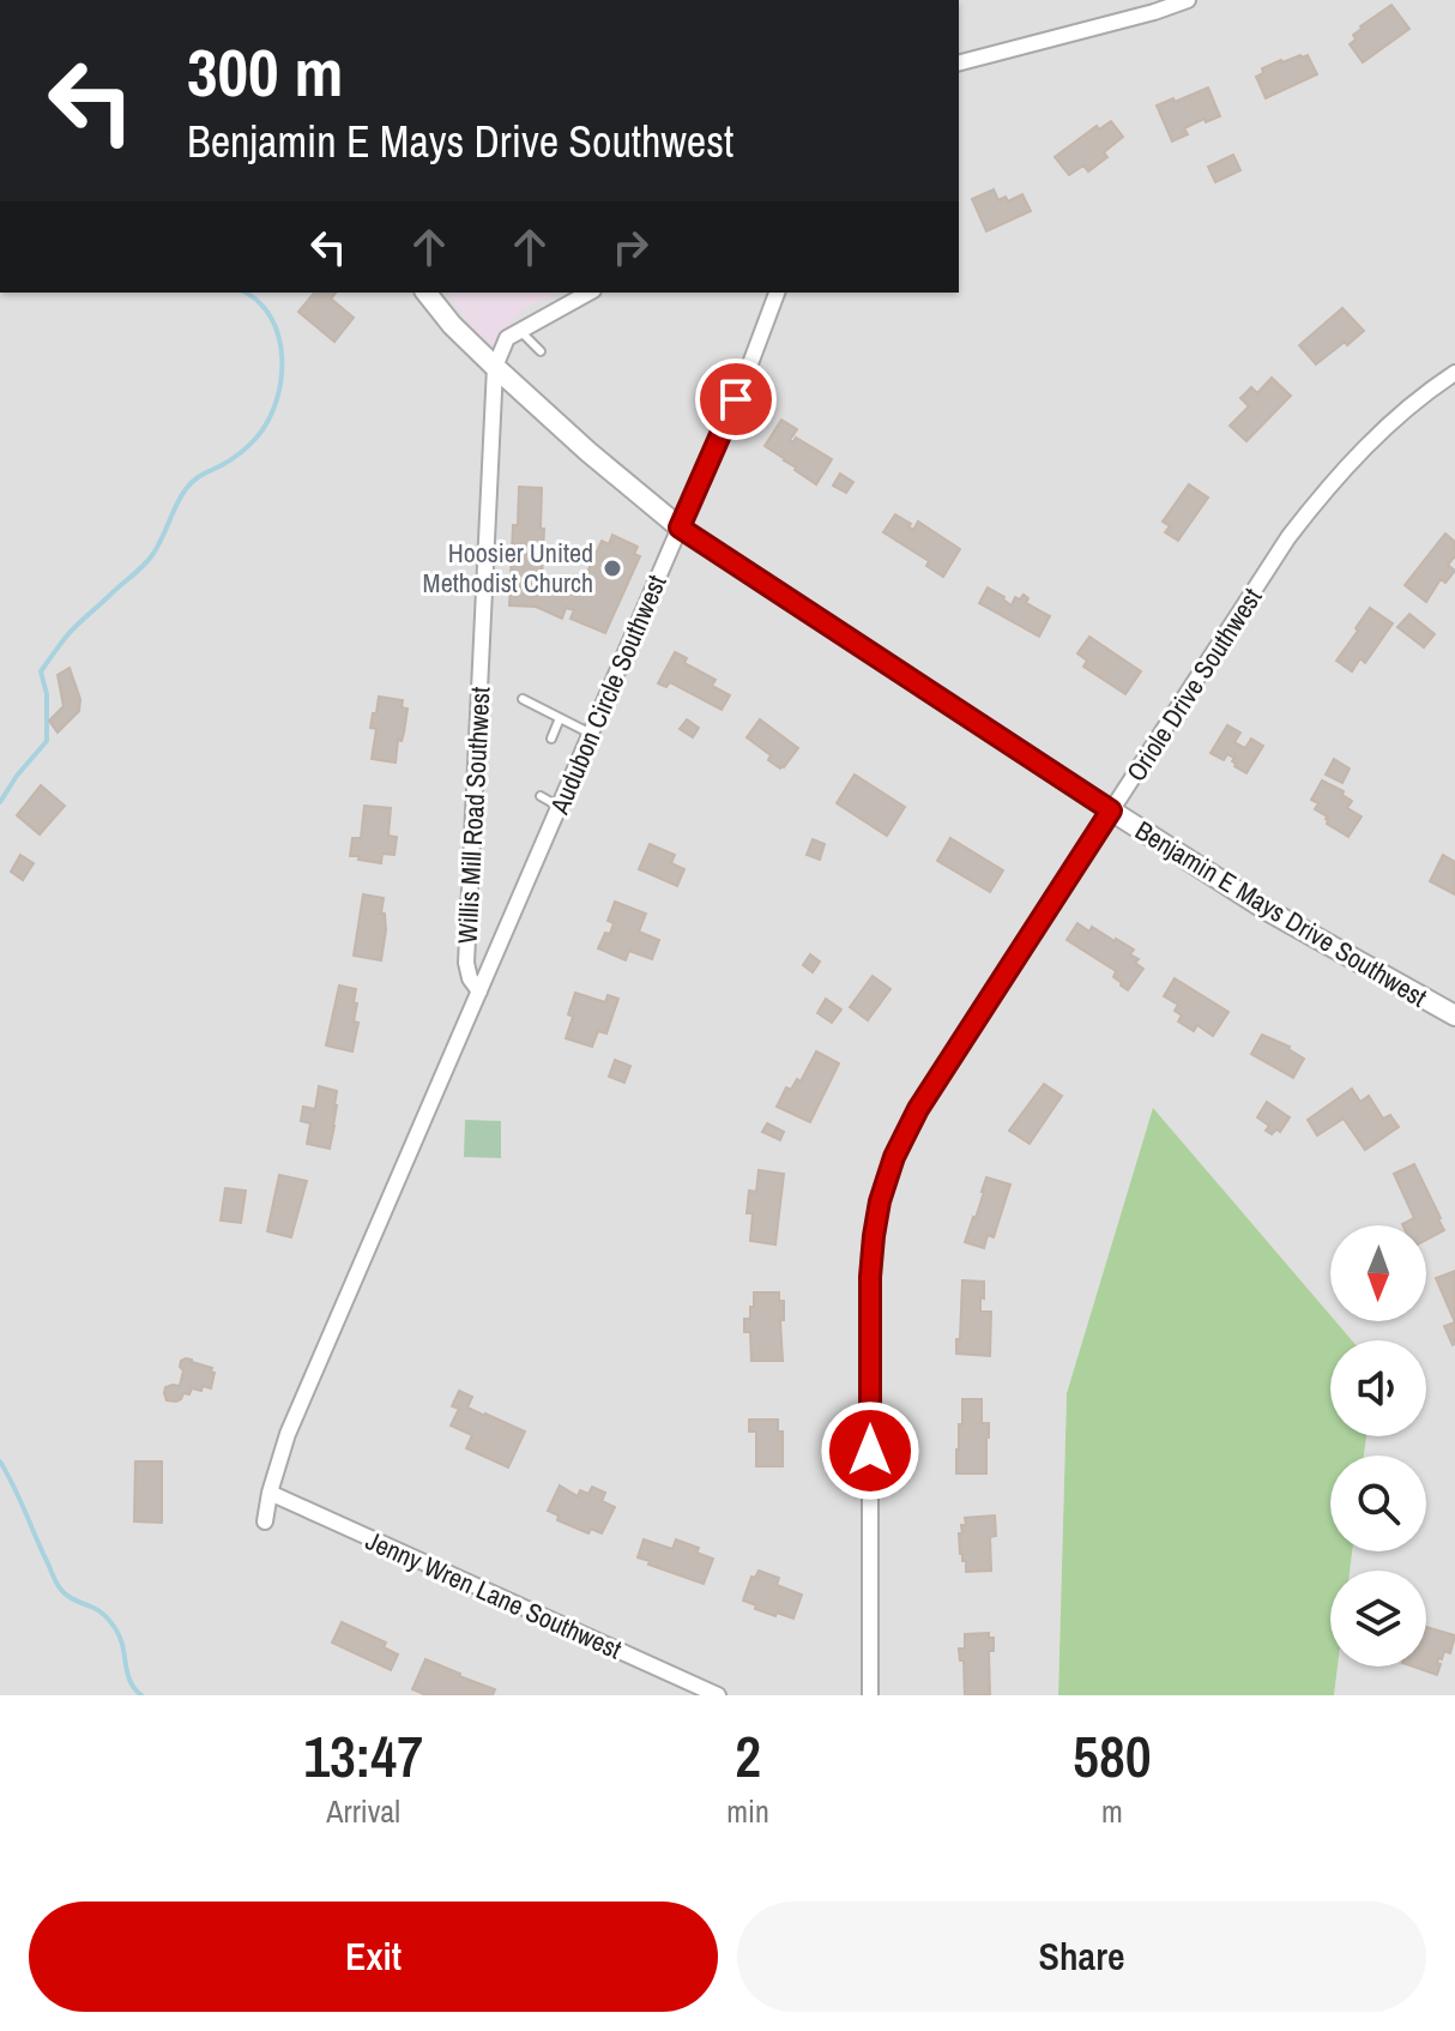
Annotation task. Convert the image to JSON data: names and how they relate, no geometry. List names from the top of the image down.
{
  "streets": {
    "street": [
      "Oriole Drive Southwest",
      "Audubon Circle Southwest",
      "Willis Mill Road Southwest",
      "Benjamin E Mays Drive Southwest",
      "Jenny Wren Lane Southwest"
    ]
  },
  "crossings": [
    ["Oriole Drive Southwest", "Benjamin E Mays Drive Southwest"],
    ["Audubon Circle Southwest", "Willis Mill Road Southwest"],
    ["Audubon Circle Southwest", "Benjamin E Mays Drive Southwest"],
    ["Willis Mill Road Southwest", "Benjamin E Mays Drive Southwest"]
  ],
  "places": ["Hoosier United Methodist Church"],
  "north": "bottom",
  "page": {
    "turn": ["300 m", "Benjamin E Mays Drive Southwest"],
    "eta": [
      "13:47",
      "Arrival",
      "2",
      "min",
      "580",
      "m"
    ],
    "buttons": ["Exit", "Share"]
  }
}
